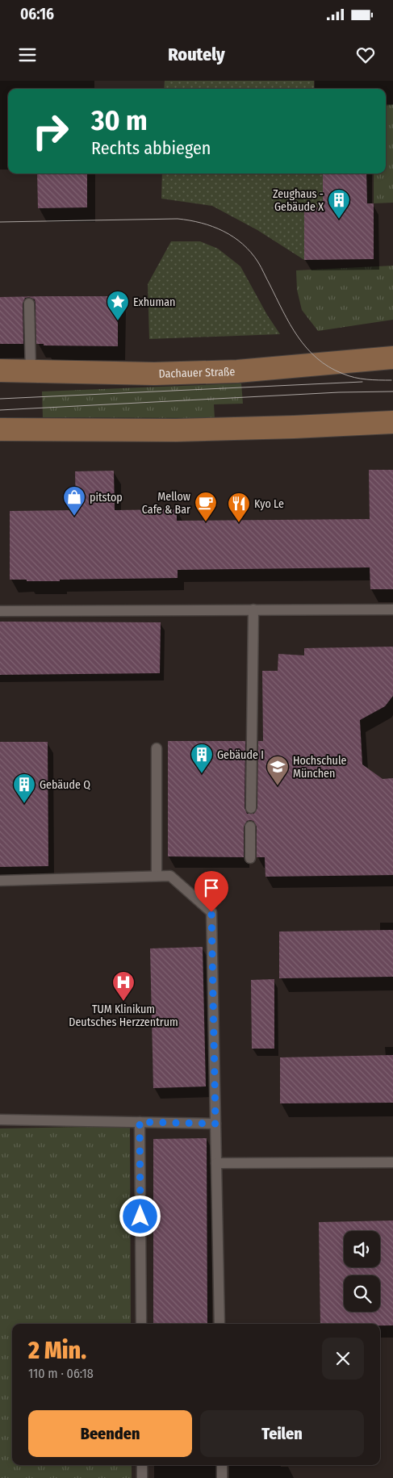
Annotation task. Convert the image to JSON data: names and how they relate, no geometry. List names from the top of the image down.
{
  "streets": {
    "main road": ["Dachauer Straße"]
  },
  "places": {
    "building": ["Zeughaus - Gebäude X", "Gebäude I", "Gebäude Q"],
    "place": ["Exhuman"],
    "shop": ["pitstop"],
    "cafe": ["Mellow Cafe & Bar"],
    "restaurant": ["Kyo Le"],
    "school or university": ["Hochschule München"],
    "hospital": ["TUM Klinikum Deutsches Herzzentrum"]
  },
  "page": {
    "status": "06:16",
    "header": "Routely",
    "turn": ["30 m", "Rechts abbiegen"],
    "heading": ["2 Min.", "110 m · 06:18"],
    "buttons": ["Beenden", "Teilen"]
  }
}
